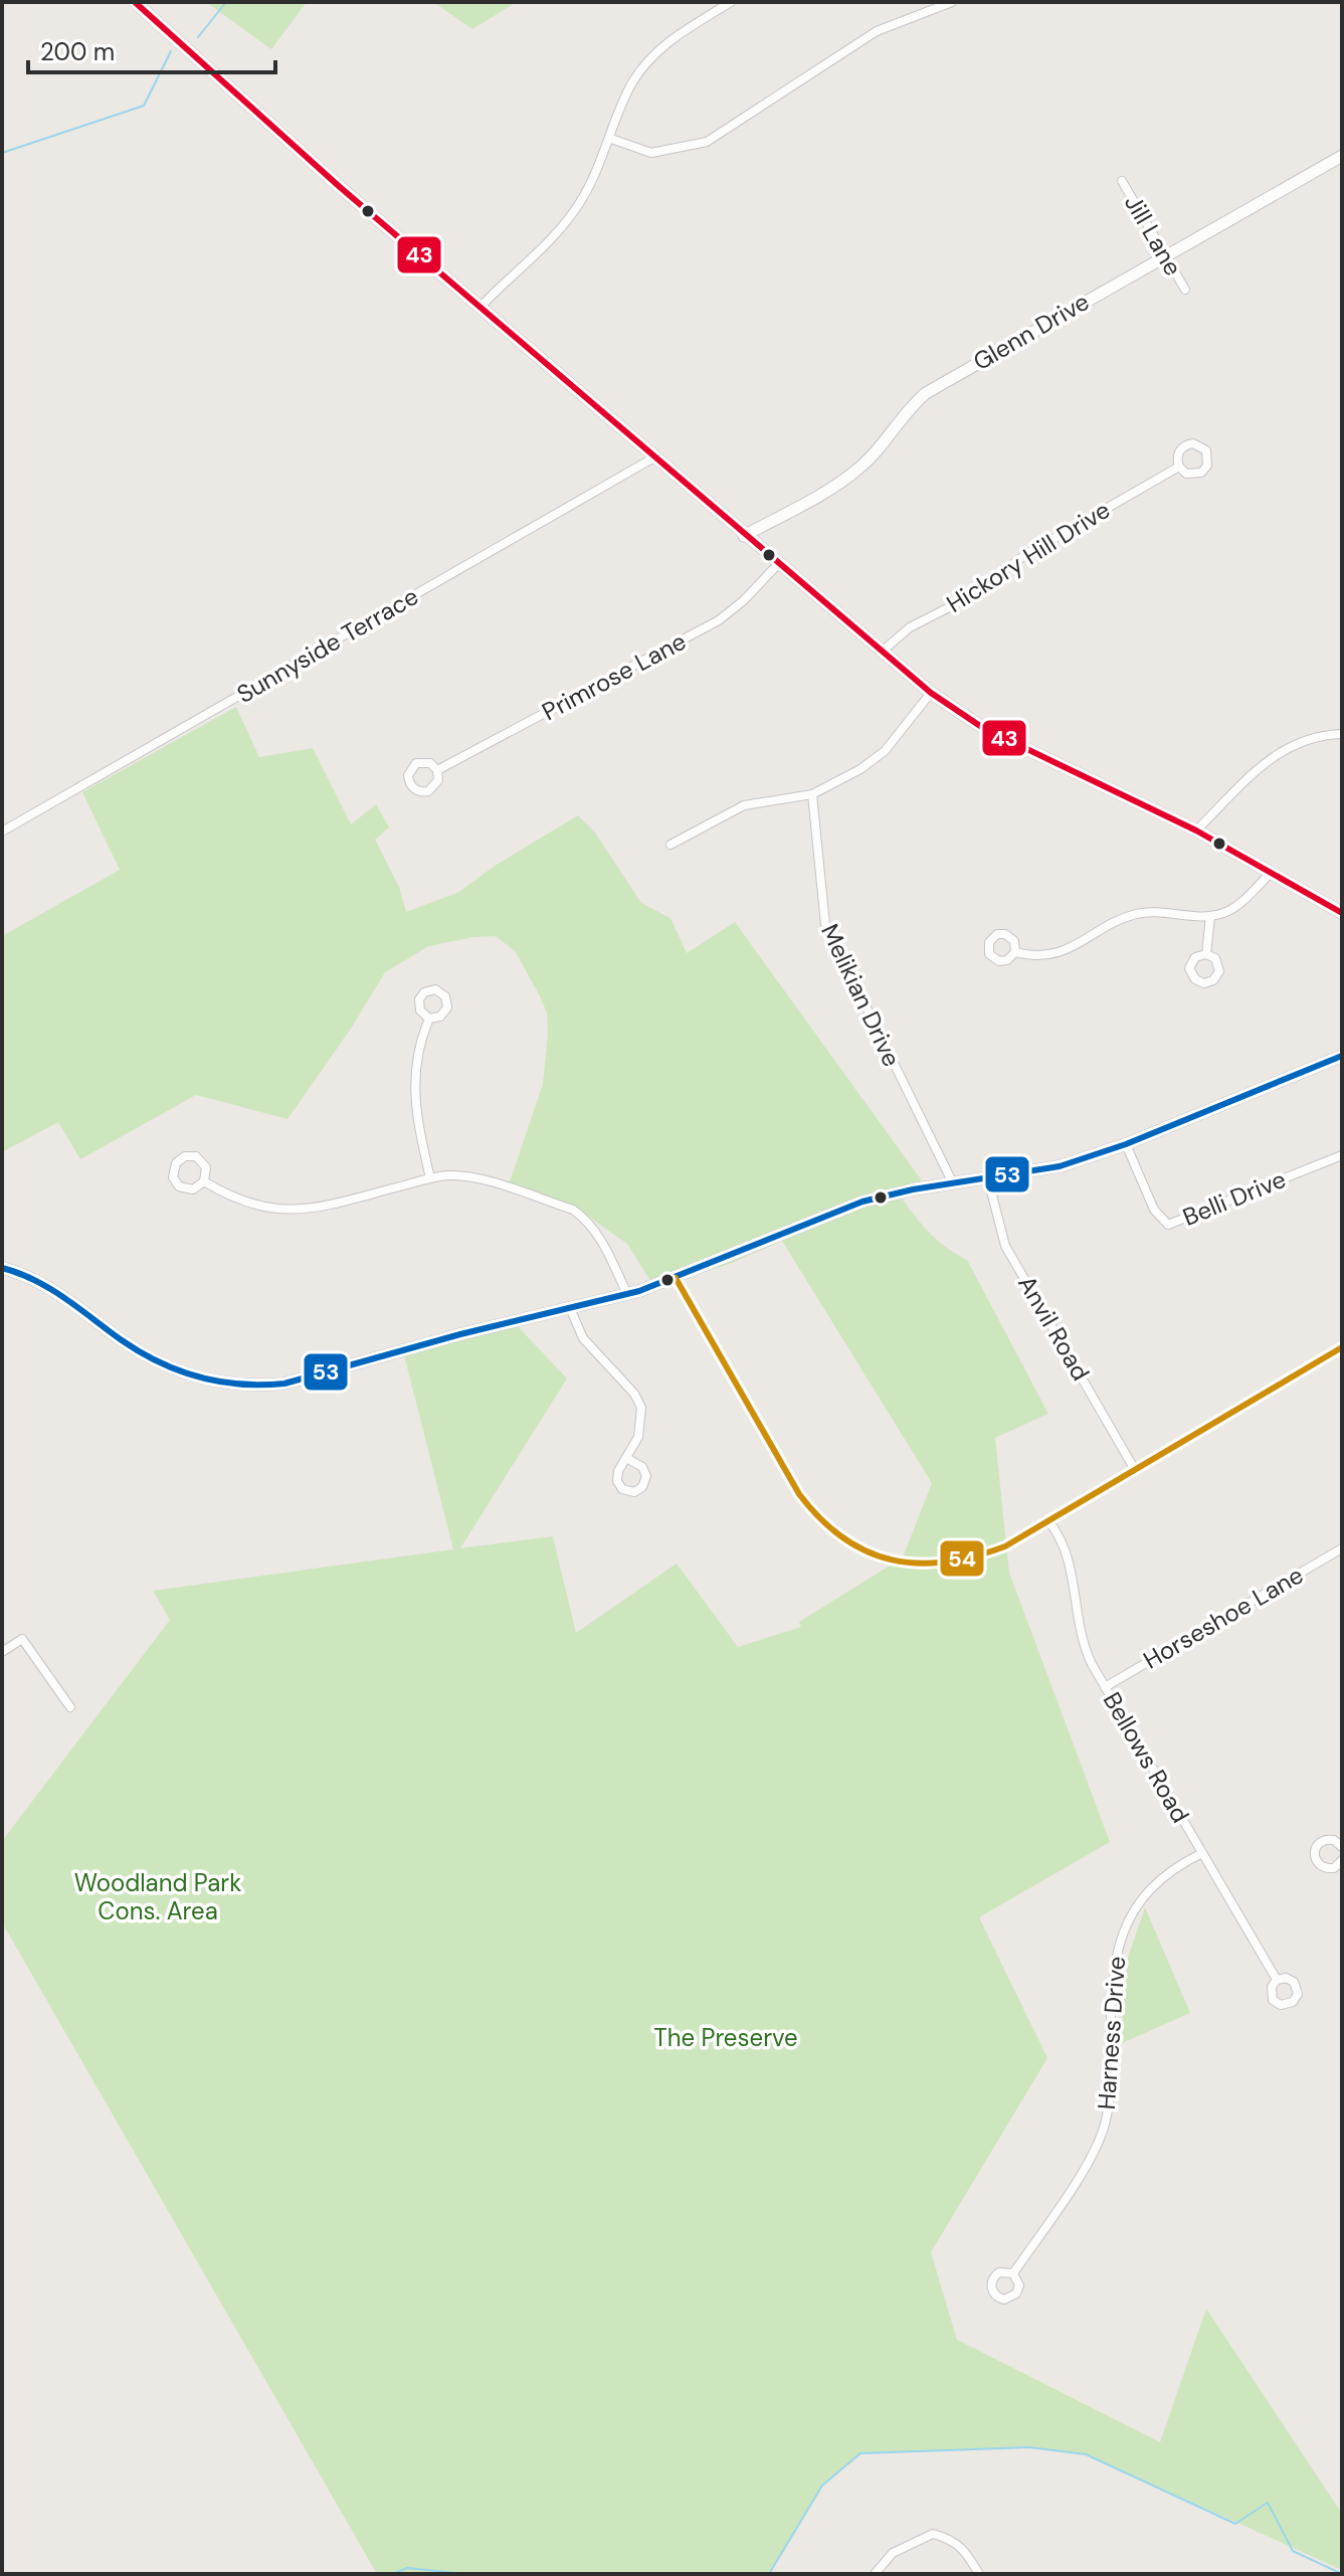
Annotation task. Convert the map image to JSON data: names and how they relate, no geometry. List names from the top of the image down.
{
  "streets": {
    "main road": ["Glenn Drive"],
    "street": [
      "Jill Lane",
      "Hickory Hill Drive",
      "Sunnyside Terrace",
      "Primrose Lane",
      "Melikian Drive",
      "Belli Drive",
      "Anvil Road",
      "Horseshoe Lane",
      "Bellows Road",
      "Harness Drive"
    ]
  },
  "crossings": [
    ["Jill Lane", "Glenn Drive"],
    ["Horseshoe Lane", "Bellows Road"],
    ["Bellows Road", "Harness Drive"]
  ],
  "parks": ["Woodland Park Cons. Area", "The Preserve"],
  "lines": ["transit line 43", "transit line 53", "transit line 54"],
  "scale_bar": "200 m"
}
